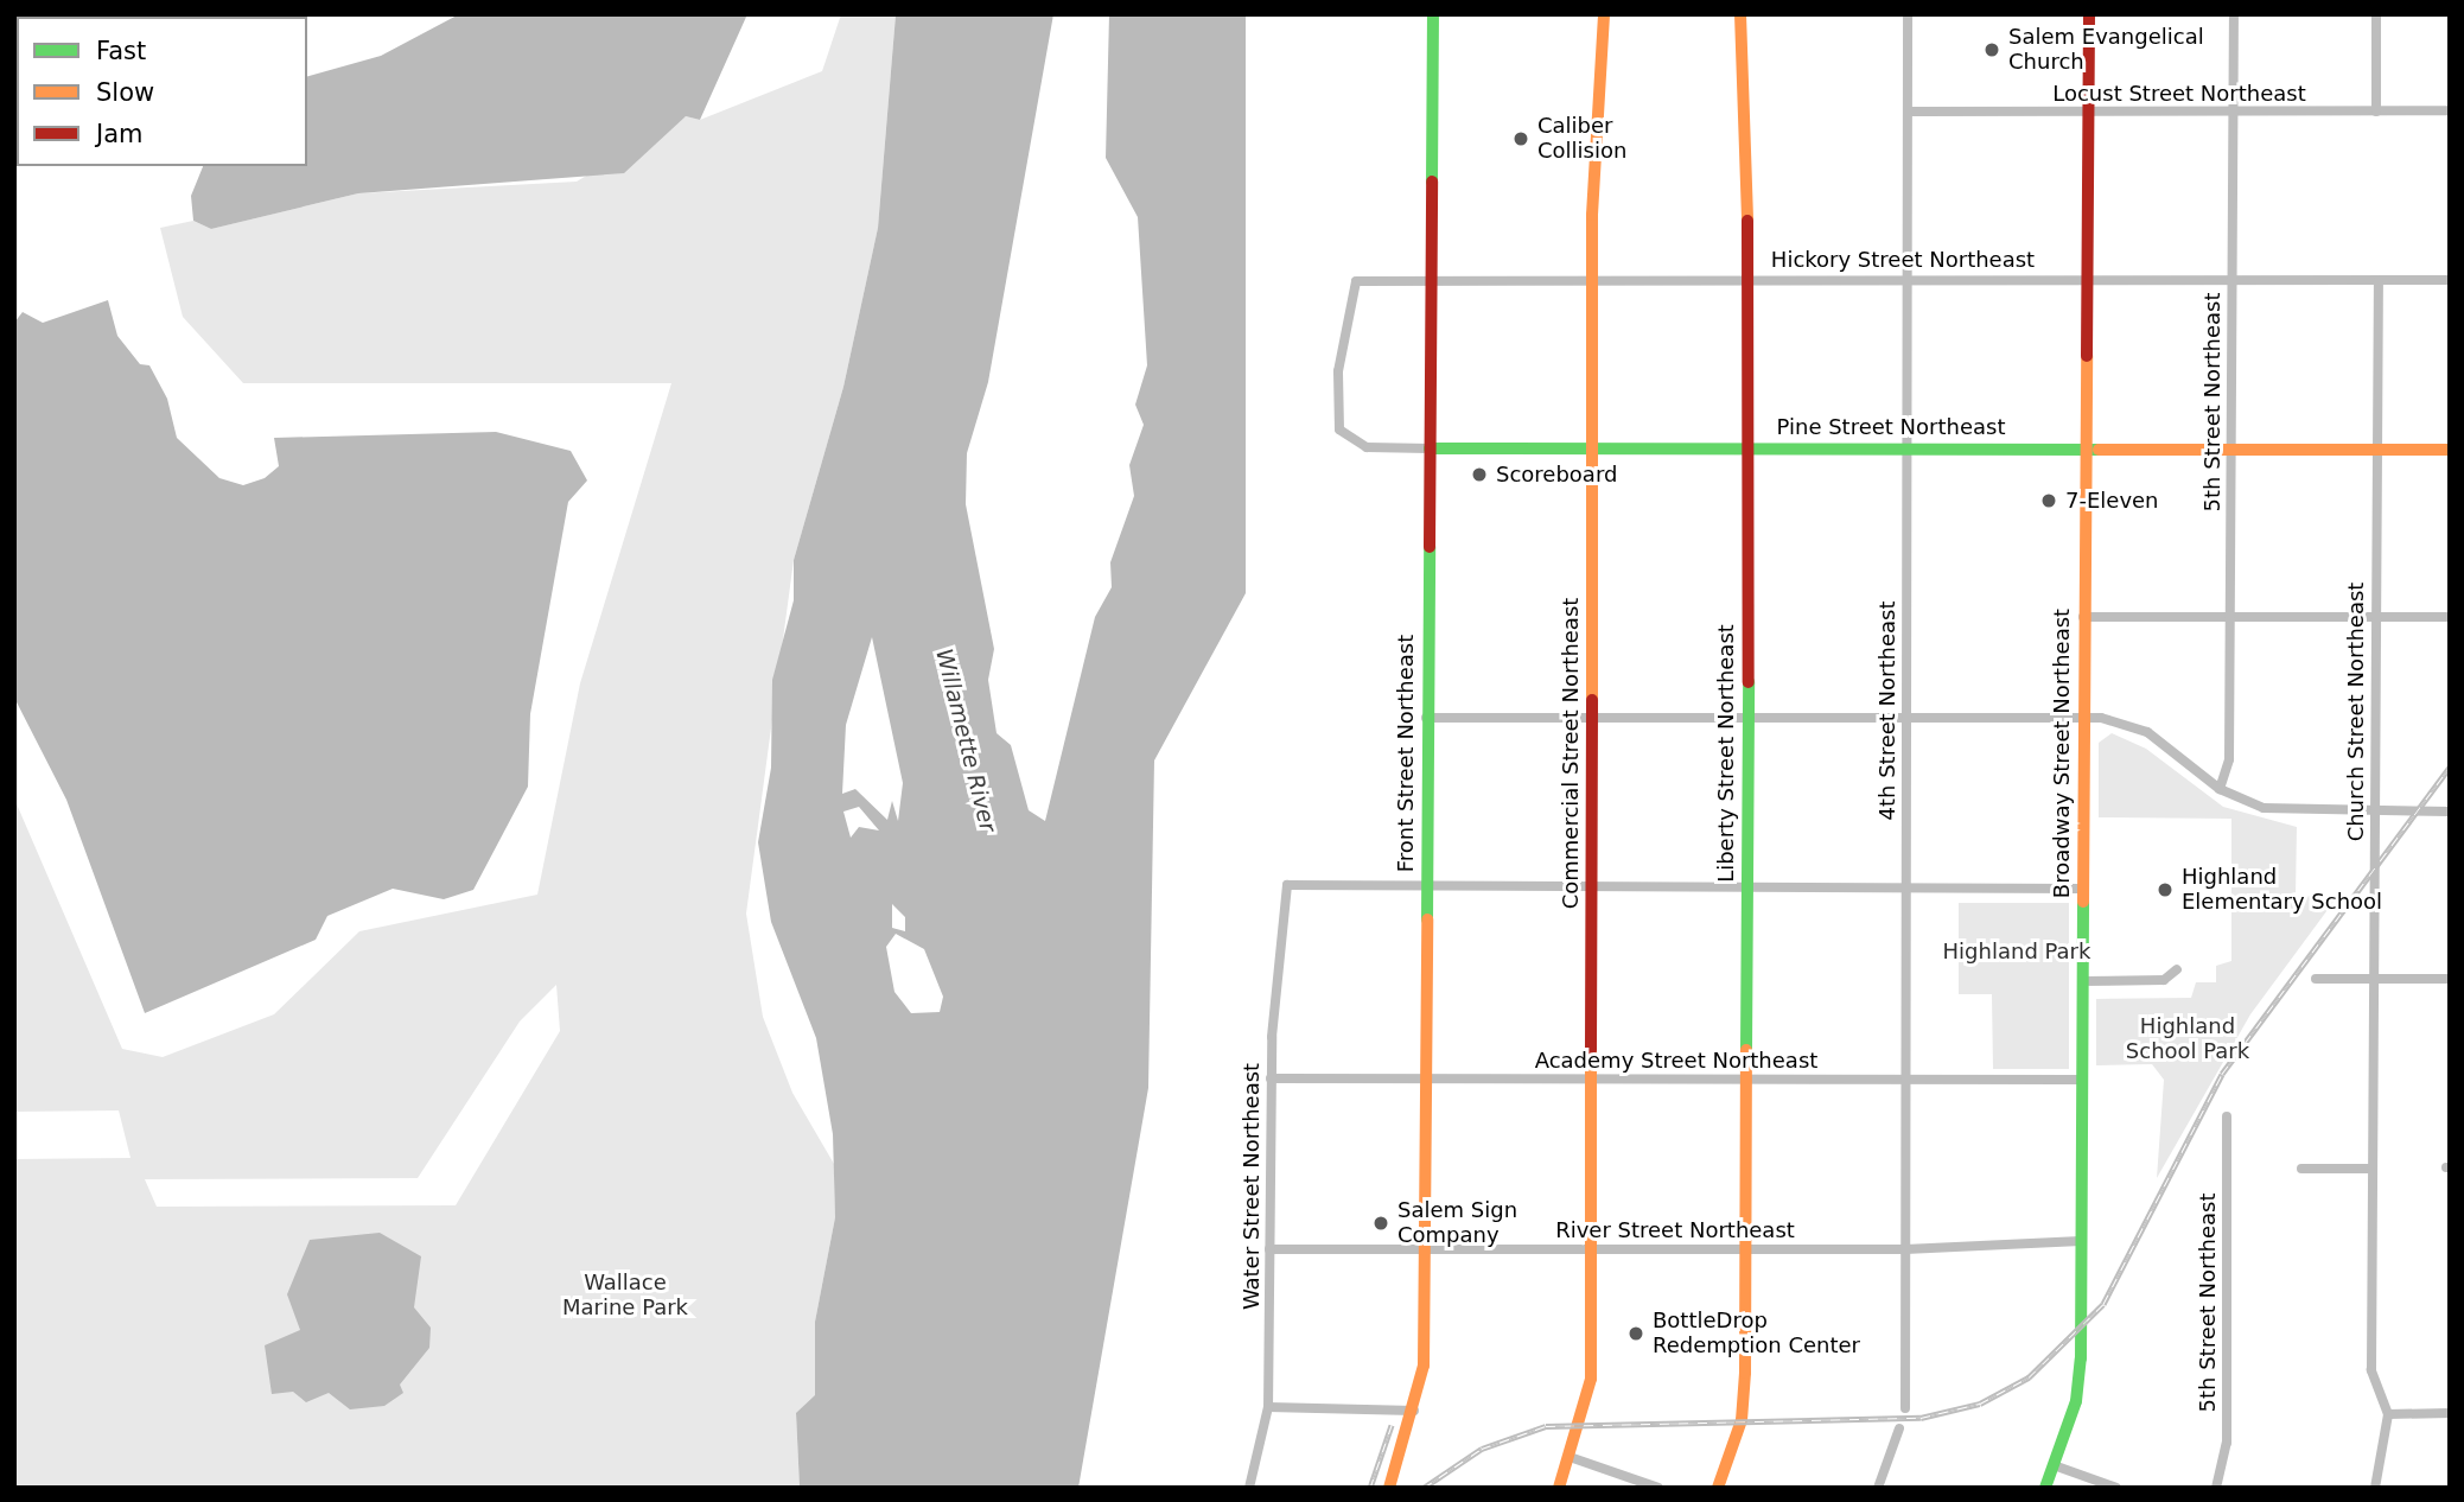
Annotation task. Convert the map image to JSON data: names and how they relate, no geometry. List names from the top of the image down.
{
  "streets": {
    "main road": [
      "Pine Street Northeast",
      "Front Street Northeast",
      "Commercial Street Northeast",
      "Liberty Street Northeast",
      "Broadway Street Northeast"
    ],
    "street": [
      "Locust Street Northeast",
      "Hickory Street Northeast",
      "5th Street Northeast",
      "4th Street Northeast",
      "Church Street Northeast",
      "Academy Street Northeast",
      "Water Street Northeast",
      "River Street Northeast"
    ]
  },
  "crossings": [
    ["Locust Street Northeast", "5th Street Northeast"],
    ["Locust Street Northeast", "4th Street Northeast"],
    ["Locust Street Northeast", "Broadway Street Northeast"],
    ["Hickory Street Northeast", "5th Street Northeast"],
    ["Hickory Street Northeast", "Pine Street Northeast"],
    ["Hickory Street Northeast", "4th Street Northeast"],
    ["Hickory Street Northeast", "Church Street Northeast"],
    ["Hickory Street Northeast", "Front Street Northeast"],
    ["Hickory Street Northeast", "Commercial Street Northeast"],
    ["Hickory Street Northeast", "Liberty Street Northeast"],
    ["Hickory Street Northeast", "Broadway Street Northeast"],
    ["5th Street Northeast", "Pine Street Northeast"],
    ["Pine Street Northeast", "4th Street Northeast"],
    ["Pine Street Northeast", "Church Street Northeast"],
    ["Pine Street Northeast", "Front Street Northeast"],
    ["Pine Street Northeast", "Commercial Street Northeast"],
    ["Pine Street Northeast", "Liberty Street Northeast"],
    ["Pine Street Northeast", "Broadway Street Northeast"],
    ["4th Street Northeast", "Academy Street Northeast"],
    ["4th Street Northeast", "River Street Northeast"],
    ["Front Street Northeast", "Academy Street Northeast"],
    ["Front Street Northeast", "Water Street Northeast"],
    ["Front Street Northeast", "River Street Northeast"],
    ["Commercial Street Northeast", "Academy Street Northeast"],
    ["Commercial Street Northeast", "River Street Northeast"],
    ["Liberty Street Northeast", "Academy Street Northeast"],
    ["Liberty Street Northeast", "River Street Northeast"],
    ["Broadway Street Northeast", "Academy Street Northeast"],
    ["Broadway Street Northeast", "River Street Northeast"],
    ["Academy Street Northeast", "Water Street Northeast"],
    ["Water Street Northeast", "River Street Northeast"]
  ],
  "water": ["Willamette River"],
  "parks": ["Highland Park", "Highland School Park", "Wallace Marine Park"],
  "places": [
    "Salem Evangelical Church",
    "Caliber Collision",
    "Scoreboard",
    "7-Eleven",
    "Highland Elementary School",
    "Salem Sign Company",
    "BottleDrop Redemption Center"
  ],
  "legend": ["Fast", "Slow", "Jam"]
}
